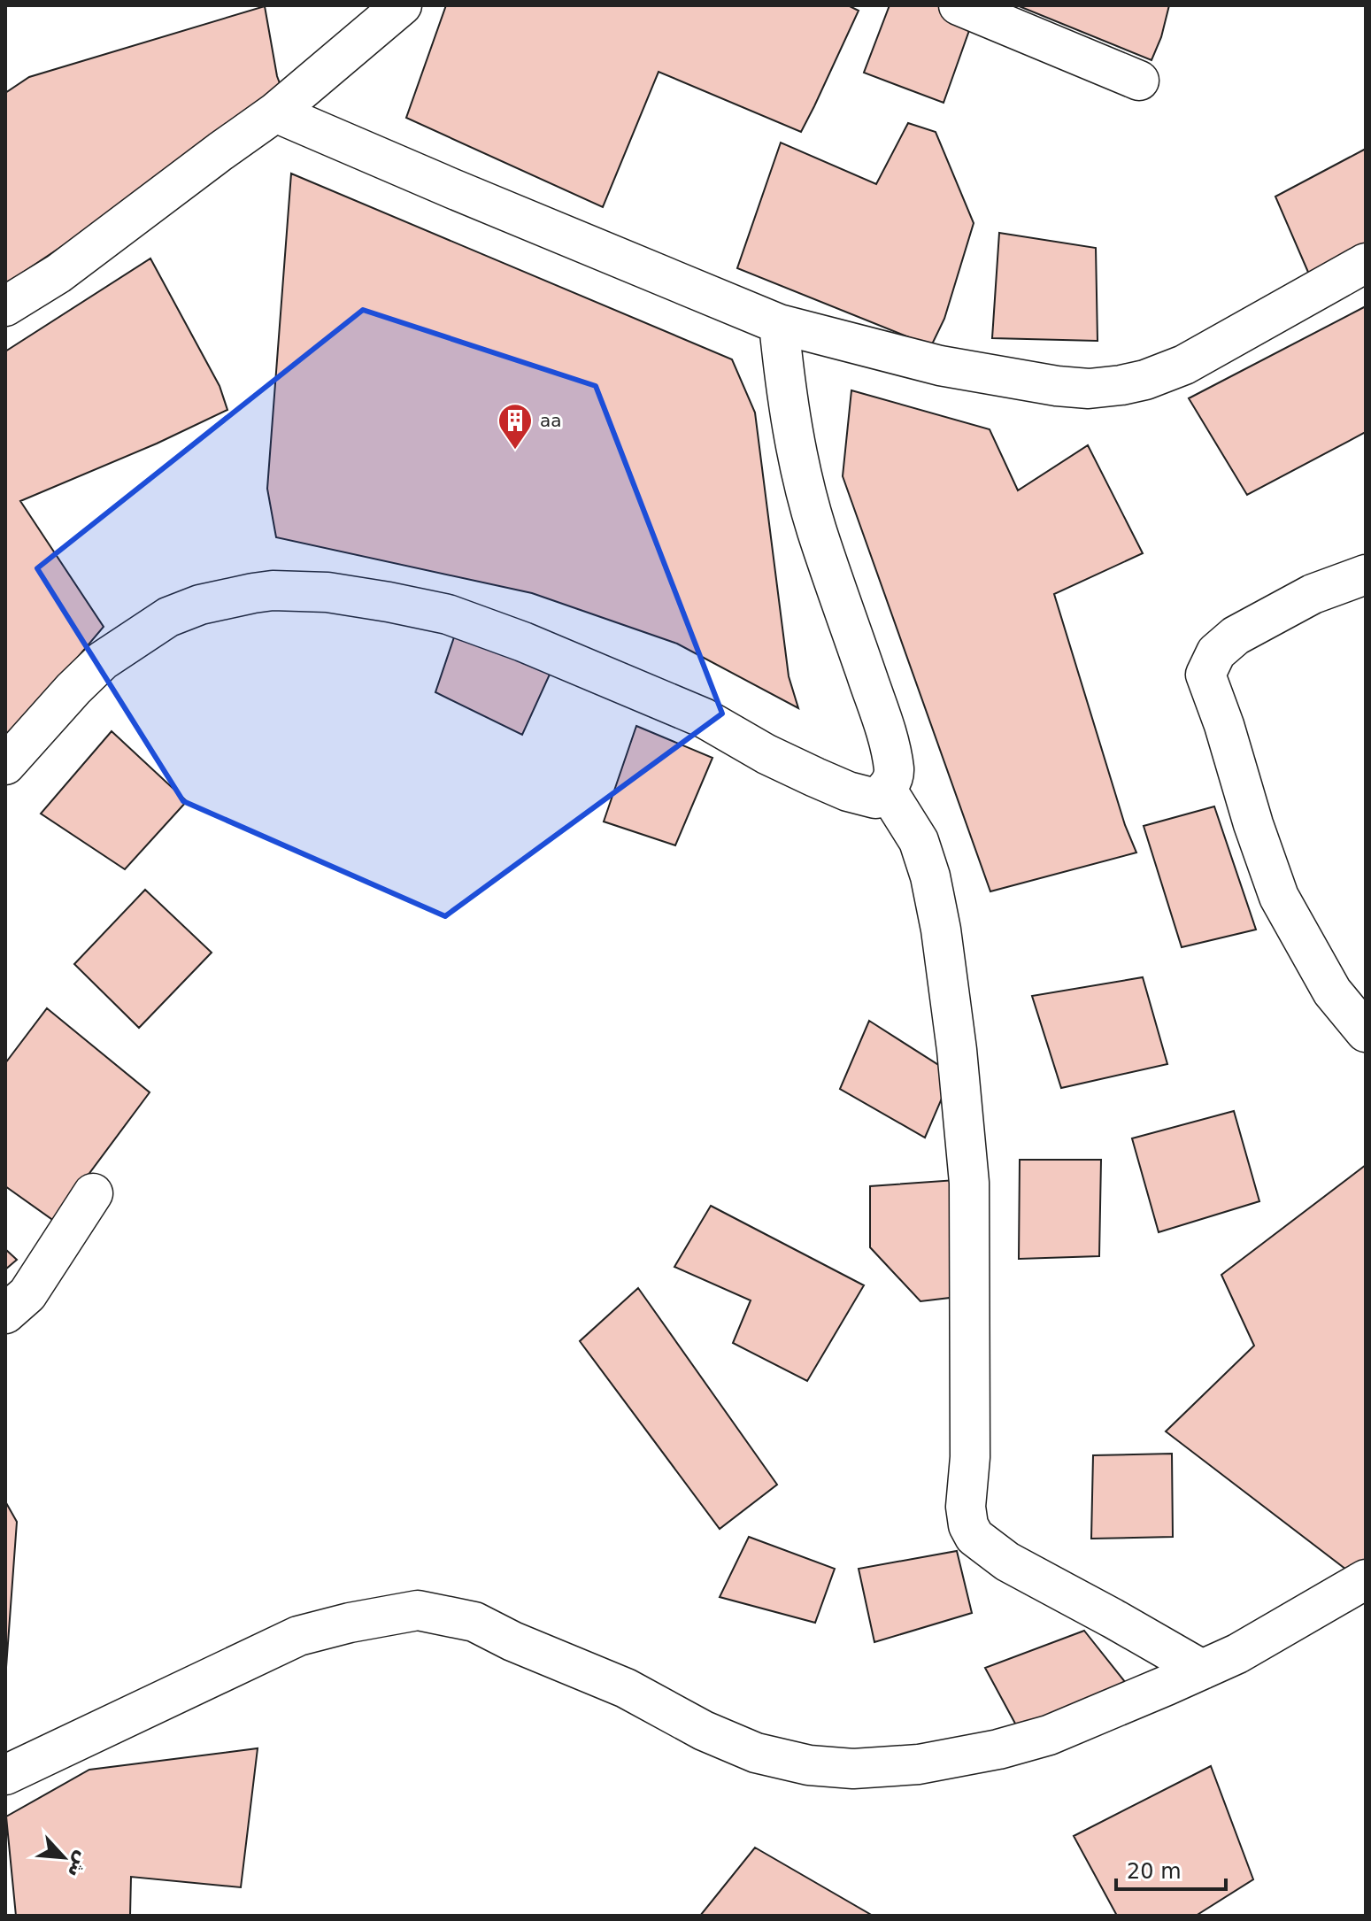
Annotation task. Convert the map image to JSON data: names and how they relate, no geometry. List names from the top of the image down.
{
  "places": {
    "building": ["aa"]
  },
  "scale_bar": "20 m",
  "north": "bottom right"
}
